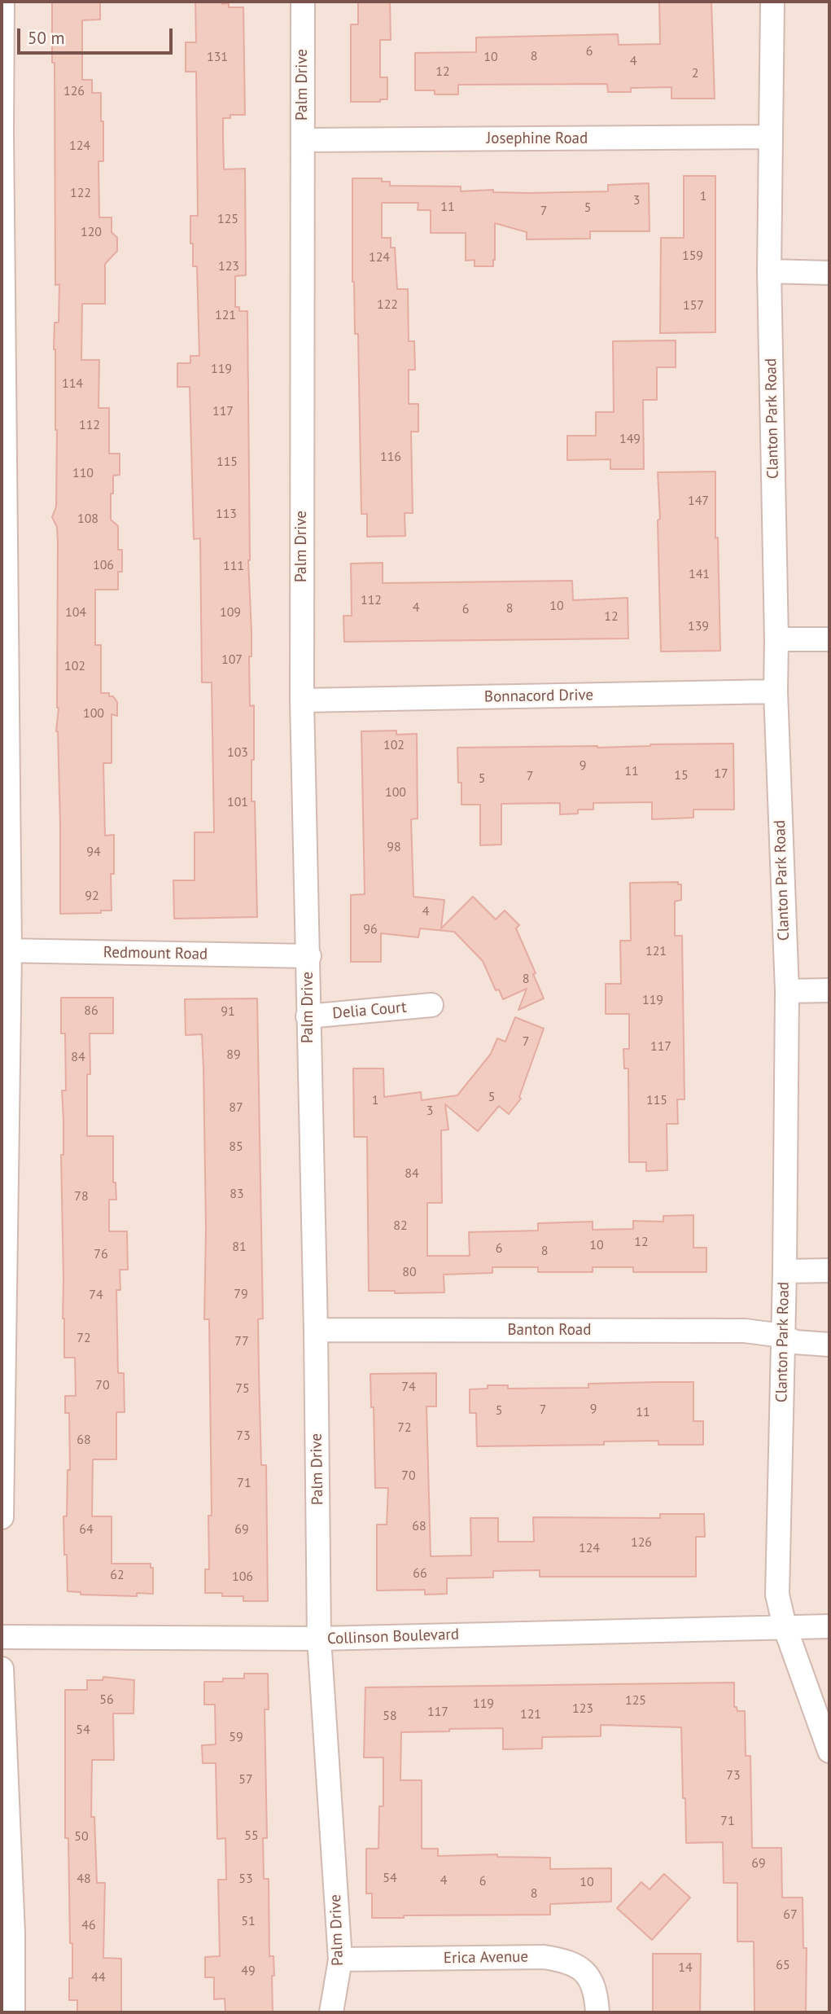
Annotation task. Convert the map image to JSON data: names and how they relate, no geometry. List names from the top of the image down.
{
  "streets": {
    "street": [
      "Palm Drive",
      "Josephine Road",
      "Clanton Park Road",
      "Bonnacord Drive",
      "Redmount Road",
      "Delia Court",
      "Banton Road",
      "Collinson Boulevard",
      "Erica Avenue"
    ]
  },
  "crossings": [
    ["Palm Drive", "Josephine Road"],
    ["Palm Drive", "Bonnacord Drive"],
    ["Palm Drive", "Redmount Road"],
    ["Palm Drive", "Delia Court"],
    ["Palm Drive", "Banton Road"],
    ["Palm Drive", "Collinson Boulevard"],
    ["Palm Drive", "Erica Avenue"],
    ["Josephine Road", "Clanton Park Road"],
    ["Clanton Park Road", "Bonnacord Drive"],
    ["Clanton Park Road", "Banton Road"],
    ["Clanton Park Road", "Collinson Boulevard"]
  ],
  "house_numbers": [
    "6",
    "8",
    "131",
    "10",
    "4",
    "12",
    "2",
    "126",
    "124",
    "122",
    "1",
    "3",
    "11",
    "5",
    "7",
    "125",
    "120",
    "159",
    "124",
    "123",
    "122",
    "157",
    "121",
    "119",
    "114",
    "117",
    "112",
    "149",
    "116",
    "115",
    "110",
    "147",
    "113",
    "108",
    "106",
    "111",
    "141",
    "112",
    "10",
    "4",
    "8",
    "6",
    "104",
    "109",
    "12",
    "139",
    "107",
    "102",
    "100",
    "102",
    "103",
    "9",
    "11",
    "17",
    "15",
    "7",
    "5",
    "100",
    "101",
    "98",
    "94",
    "92",
    "4",
    "96",
    "121",
    "8",
    "119",
    "86",
    "91",
    "7",
    "117",
    "89",
    "84",
    "5",
    "1",
    "115",
    "87",
    "3",
    "85",
    "84",
    "83",
    "78",
    "82",
    "12",
    "10",
    "81",
    "6",
    "8",
    "76",
    "80",
    "79",
    "74",
    "72",
    "77",
    "70",
    "74",
    "75",
    "9",
    "7",
    "5",
    "11",
    "72",
    "73",
    "68",
    "70",
    "71",
    "68",
    "64",
    "69",
    "126",
    "124",
    "66",
    "62",
    "106",
    "56",
    "125",
    "119",
    "123",
    "117",
    "121",
    "58",
    "54",
    "59",
    "73",
    "57",
    "71",
    "55",
    "50",
    "69",
    "54",
    "48",
    "53",
    "4",
    "6",
    "10",
    "8",
    "67",
    "51",
    "46",
    "65",
    "14",
    "49",
    "44"
  ],
  "scale_bar": "50 m"
}
